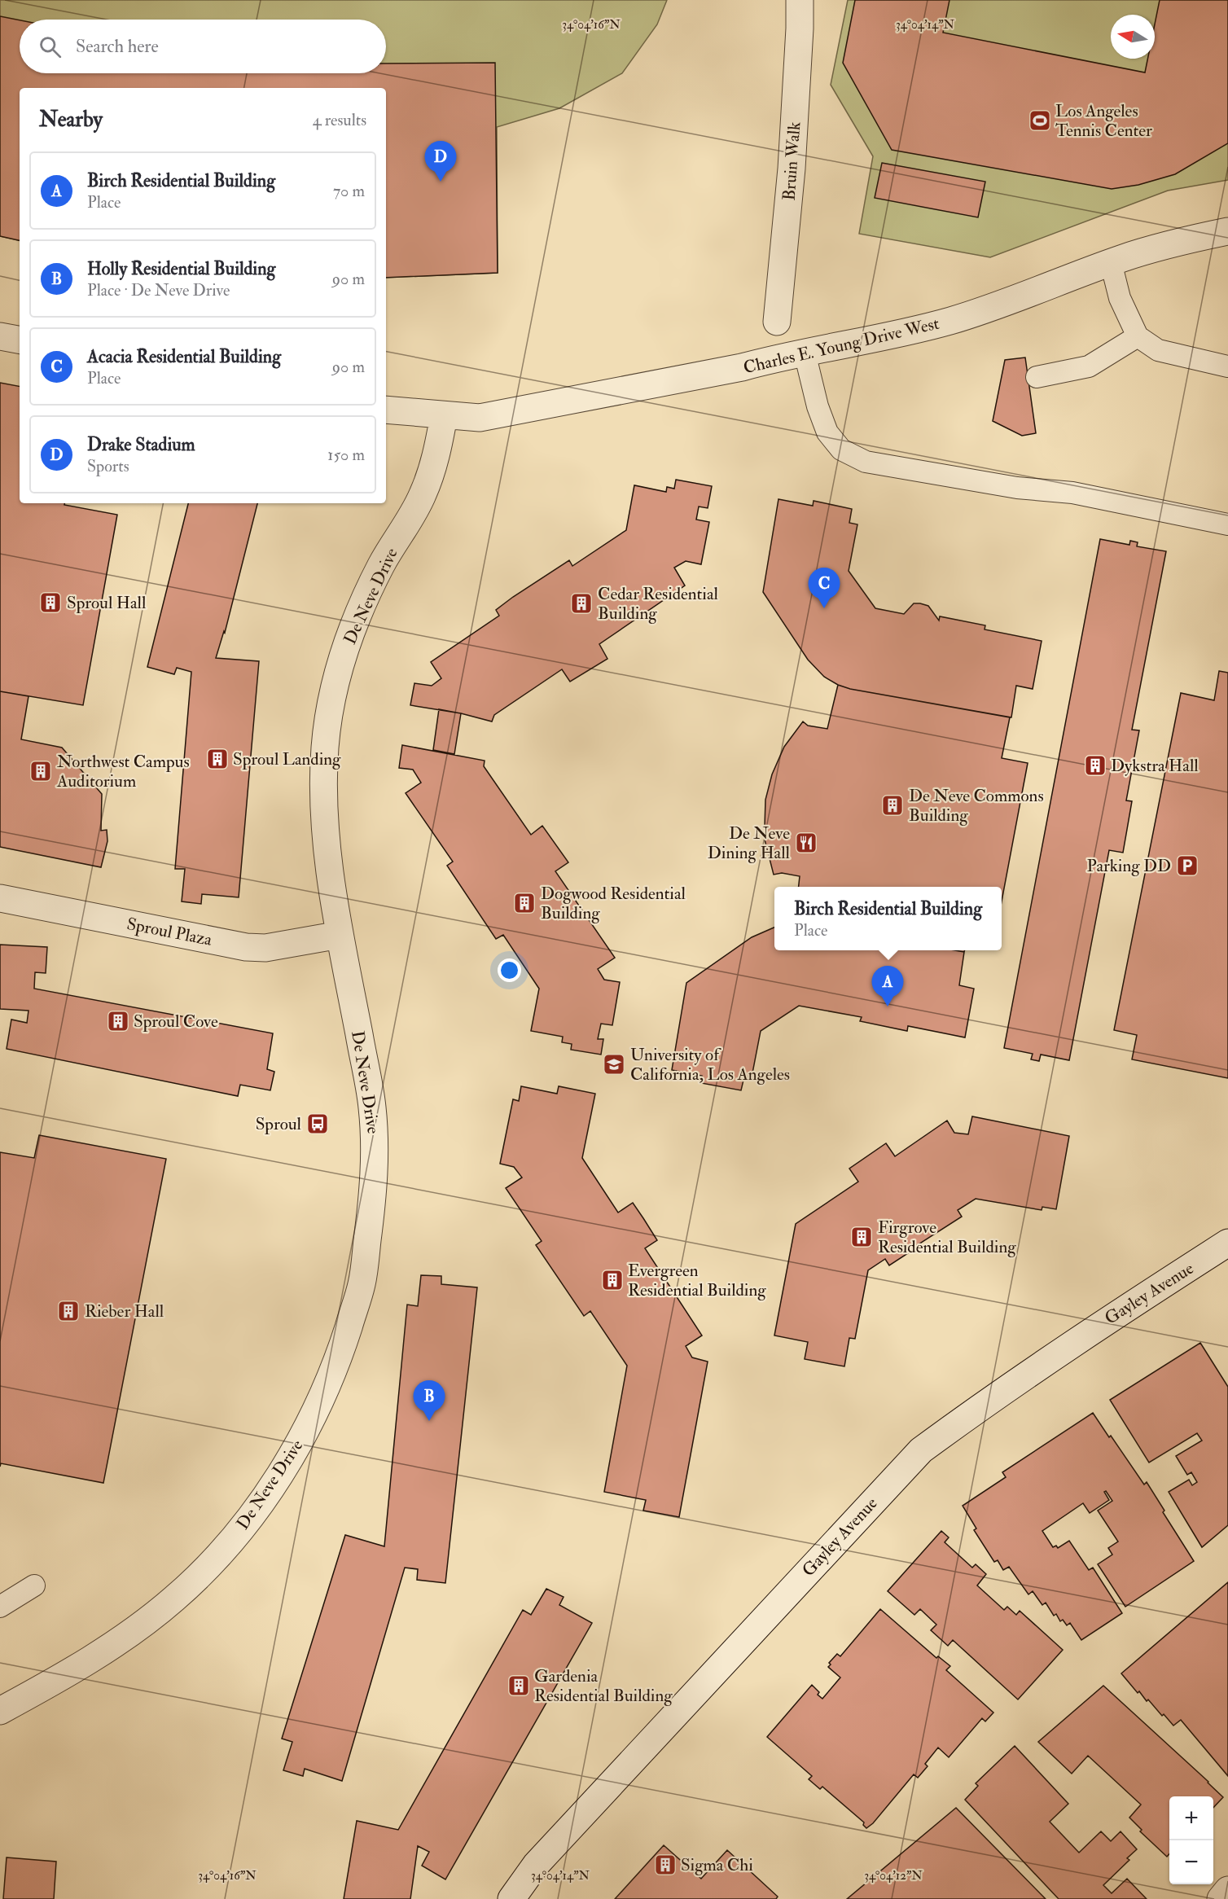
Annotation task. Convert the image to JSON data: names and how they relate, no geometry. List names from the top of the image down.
{
  "streets": {
    "street": [
      "Bruin Walk",
      "Charles E. Young Drive West",
      "De Neve Drive",
      "Sproul Plaza",
      "Gayley Avenue"
    ]
  },
  "crossings": [
    ["Charles E. Young Drive West", "De Neve Drive"],
    ["De Neve Drive", "Sproul Plaza"]
  ],
  "places": {
    "sports": ["Los Angeles Tennis Center"],
    "building": [
      "Sproul Hall",
      "Cedar Residential Building",
      "Sproul Landing",
      "Dykstra Hall",
      "Northwest Campus Auditorium",
      "De Neve Commons Building",
      "Dogwood Residential Building",
      "Sproul Cove",
      "Firgrove Residential Building",
      "Evergreen Residential Building",
      "Rieber Hall",
      "Gardenia Residential Building",
      "Sigma Chi"
    ],
    "restaurant": ["De Neve Dining Hall"],
    "parking": ["Parking DD"],
    "school or university": ["University of California, Los Angeles"],
    "bus stop": ["Sproul"]
  },
  "north": "left",
  "page": {
    "search": "Search here",
    "heading": ["Nearby", "4 results"],
    "pins": [
      "D",
      "C",
      "A",
      "B"
    ],
    "list": [
      {
        "mark": "A",
        "name": "Birch Residential Building",
        "note": "Place",
        "value": "70 m"
      },
      {
        "mark": "B",
        "name": "Holly Residential Building",
        "note": "Place · De Neve Drive",
        "value": "90 m"
      },
      {
        "mark": "C",
        "name": "Acacia Residential Building",
        "note": "Place",
        "value": "90 m"
      },
      {
        "mark": "D",
        "name": "Drake Stadium",
        "note": "Sports",
        "value": "150 m"
      }
    ],
    "popup": ["Birch Residential Building", "Place"],
    "map_buttons": ["+", "−"]
  },
  "coordinates": ["34°04'16\"N", "34°04'14\"N", "34°04'12\"N"]
}
